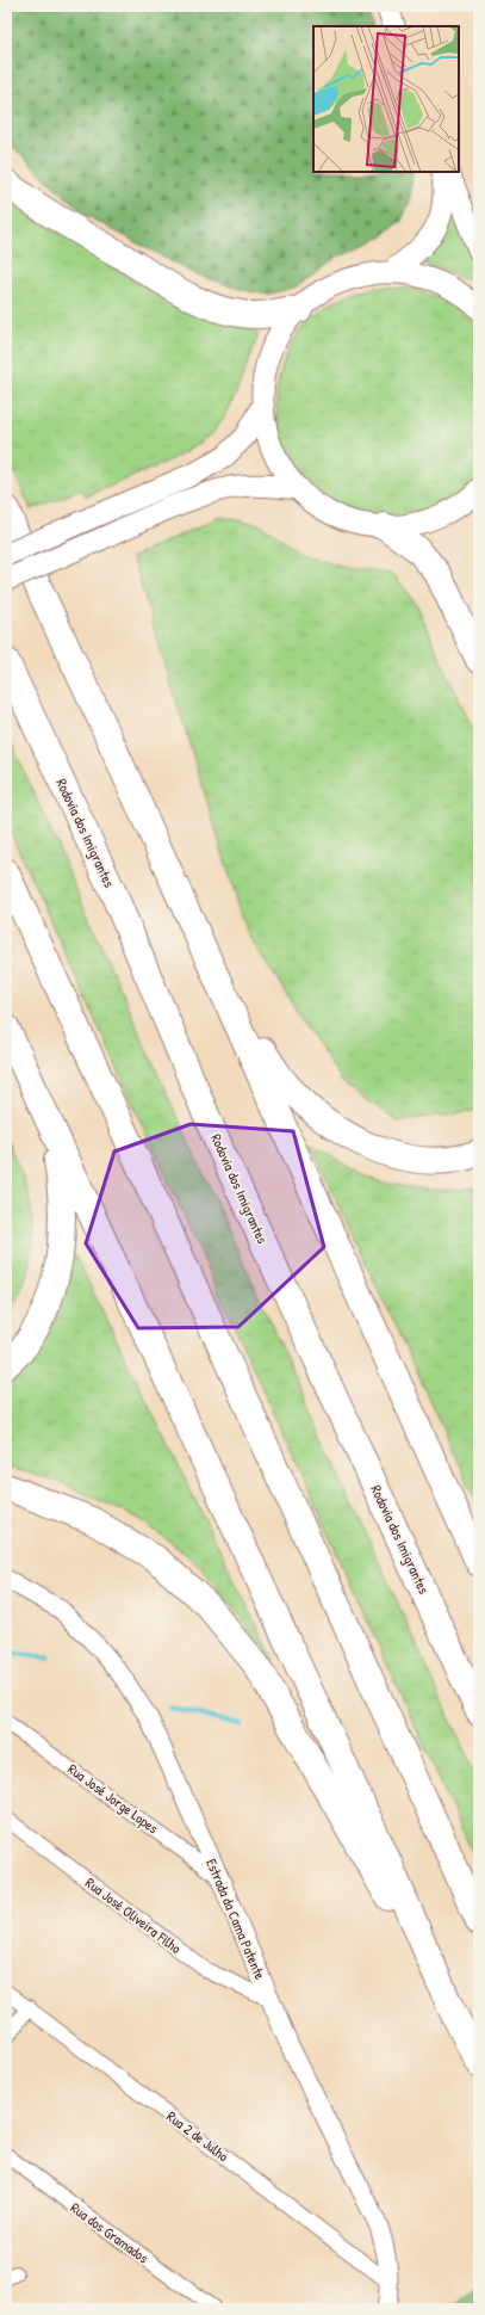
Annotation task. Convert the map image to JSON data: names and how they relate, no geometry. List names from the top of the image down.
{
  "streets": {
    "highway": ["Rodovia dos Imigrantes"],
    "street": [
      "Rua José Jorge Lopes",
      "Rua José Oliveira Filho",
      "Estrada da Cama Patente",
      "Rua 2 de Julho",
      "Rua dos Gramados"
    ]
  },
  "crossings": [
    ["Rua José Jorge Lopes", "Estrada da Cama Patente"],
    ["Rua José Oliveira Filho", "Estrada da Cama Patente"],
    ["Estrada da Cama Patente", "Rua 2 de Julho"]
  ]
}
